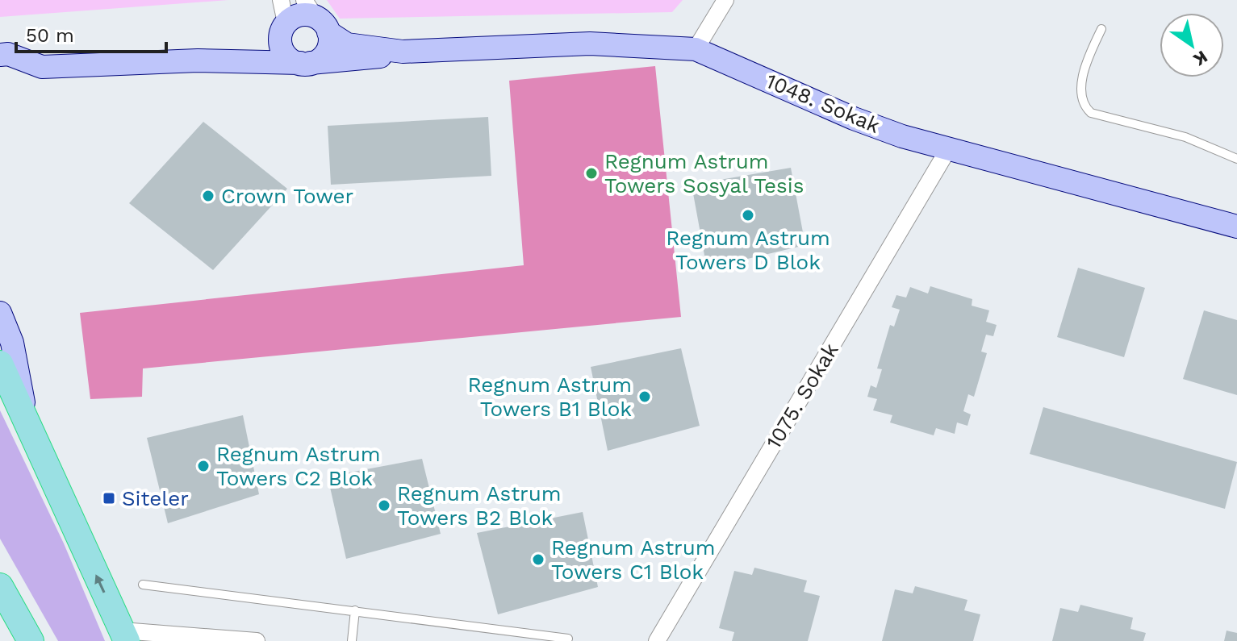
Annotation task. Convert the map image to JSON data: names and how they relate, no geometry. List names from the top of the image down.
{
  "streets": {
    "main road": ["1048. Sokak"],
    "street": ["1075. Sokak"]
  },
  "crossings": [
    ["1048. Sokak", "1075. Sokak"]
  ],
  "places": {
    "other": [
      "Regnum Astrum Towers Sosyal Tesis",
      "Crown Tower",
      "Regnum Astrum Towers D Blok",
      "Regnum Astrum Towers B1 Blok",
      "Regnum Astrum Towers C2 Blok",
      "Regnum Astrum Towers B2 Blok",
      "Regnum Astrum Towers C1 Blok"
    ],
    "transit": ["Siteler"]
  },
  "scale_bar": "50 m",
  "north": "bottom right"
}
